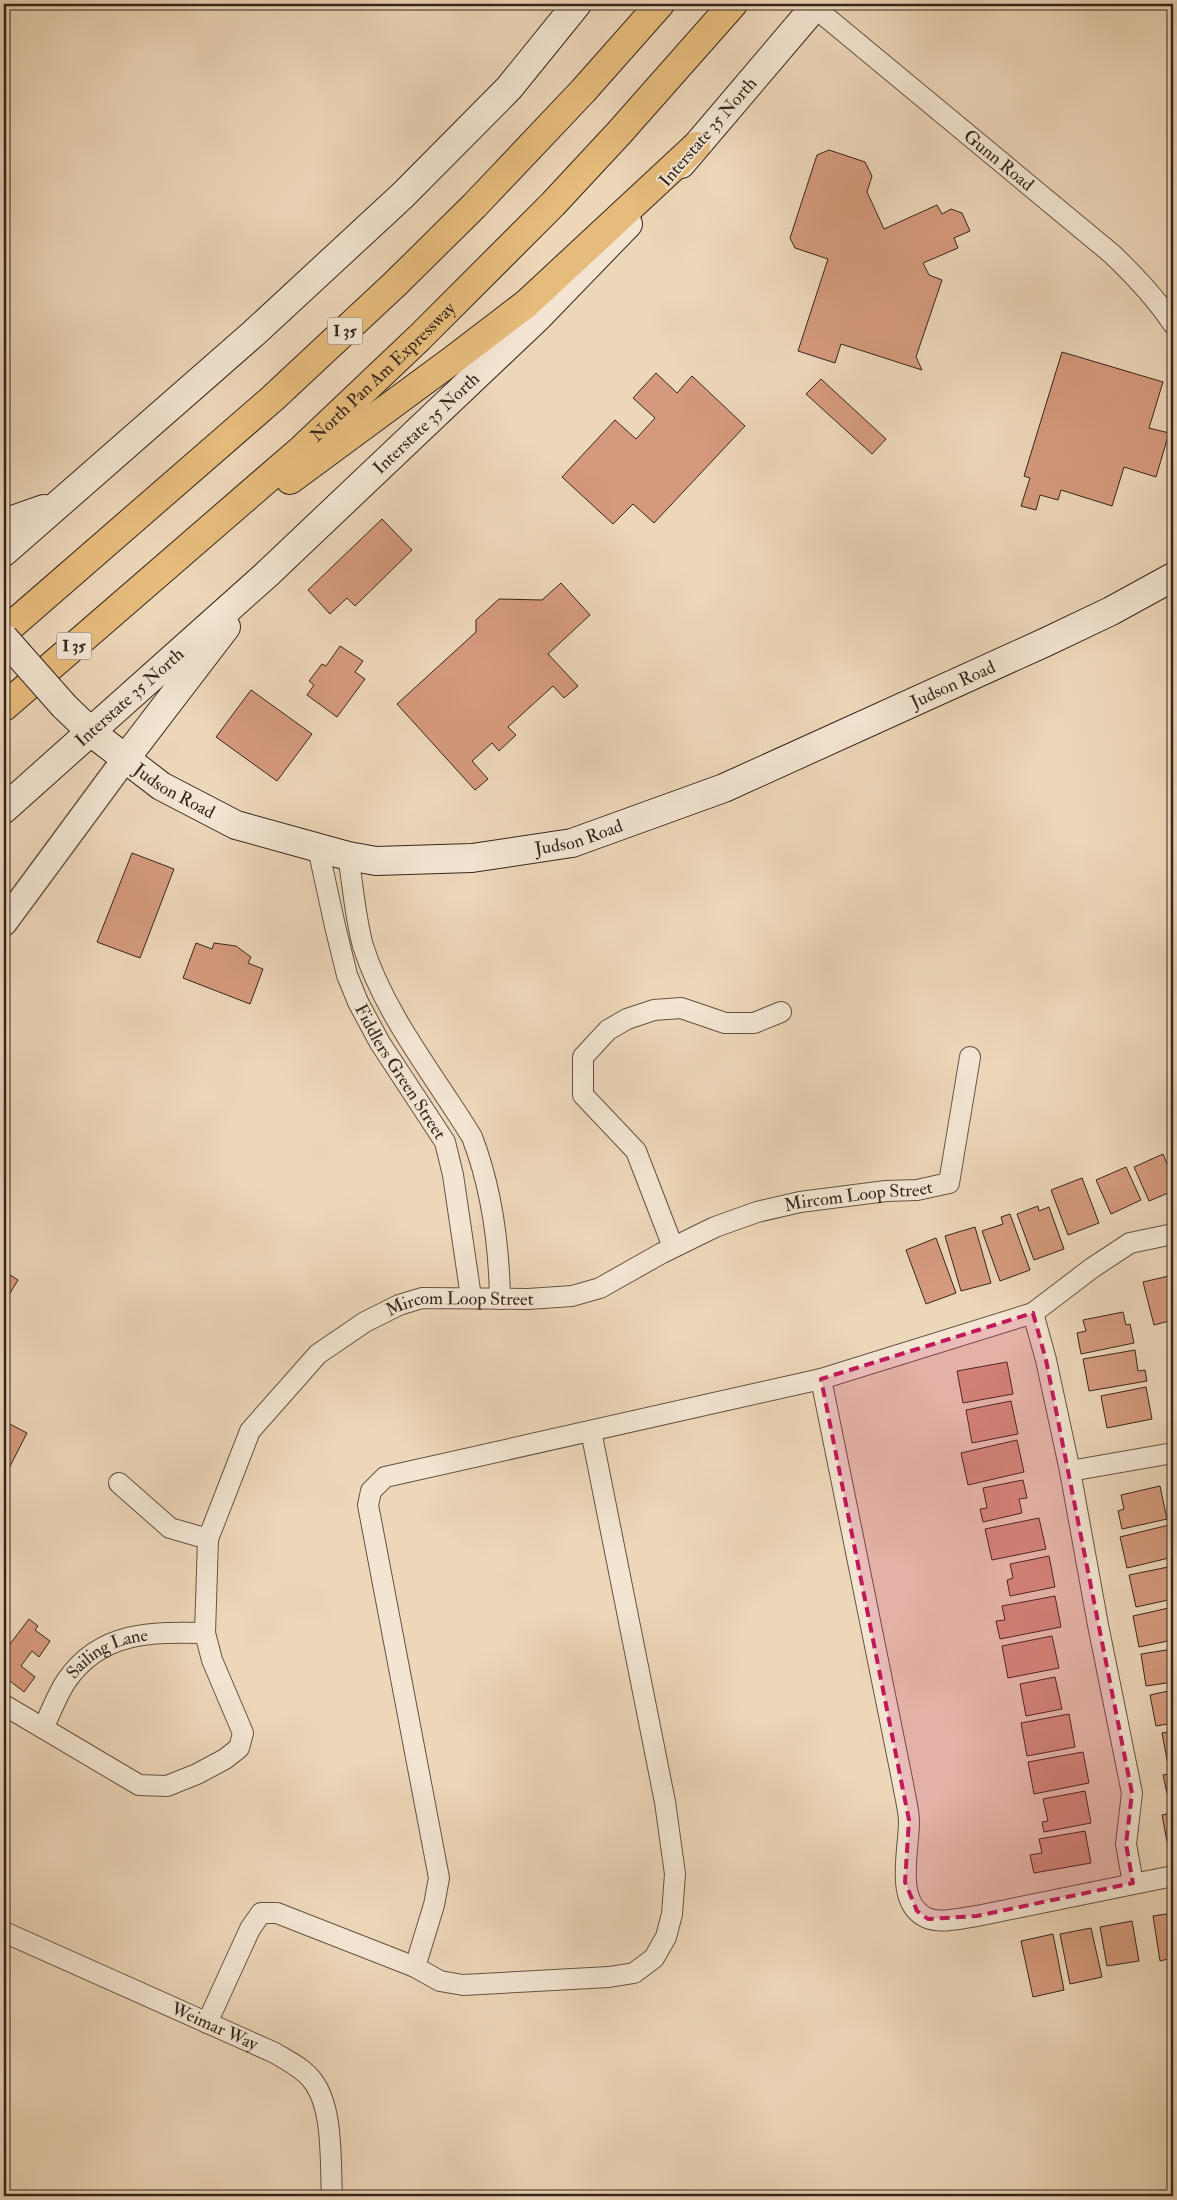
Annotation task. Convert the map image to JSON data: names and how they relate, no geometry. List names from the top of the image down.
{
  "streets": {
    "highway": ["I 35", "North Pan Am Expressway"],
    "main road": ["Interstate 35 North", "Judson Road"],
    "street": [
      "Gunn Road",
      "Fiddlers Green Street",
      "Mircom Loop Street",
      "Sailing Lane",
      "Weimar Way"
    ]
  },
  "crossings": [
    ["Interstate 35 North", "Gunn Road"],
    ["Interstate 35 North", "Judson Road"],
    ["Judson Road", "Fiddlers Green Street"],
    ["Fiddlers Green Street", "Mircom Loop Street"],
    ["Mircom Loop Street", "Sailing Lane"]
  ]
}
